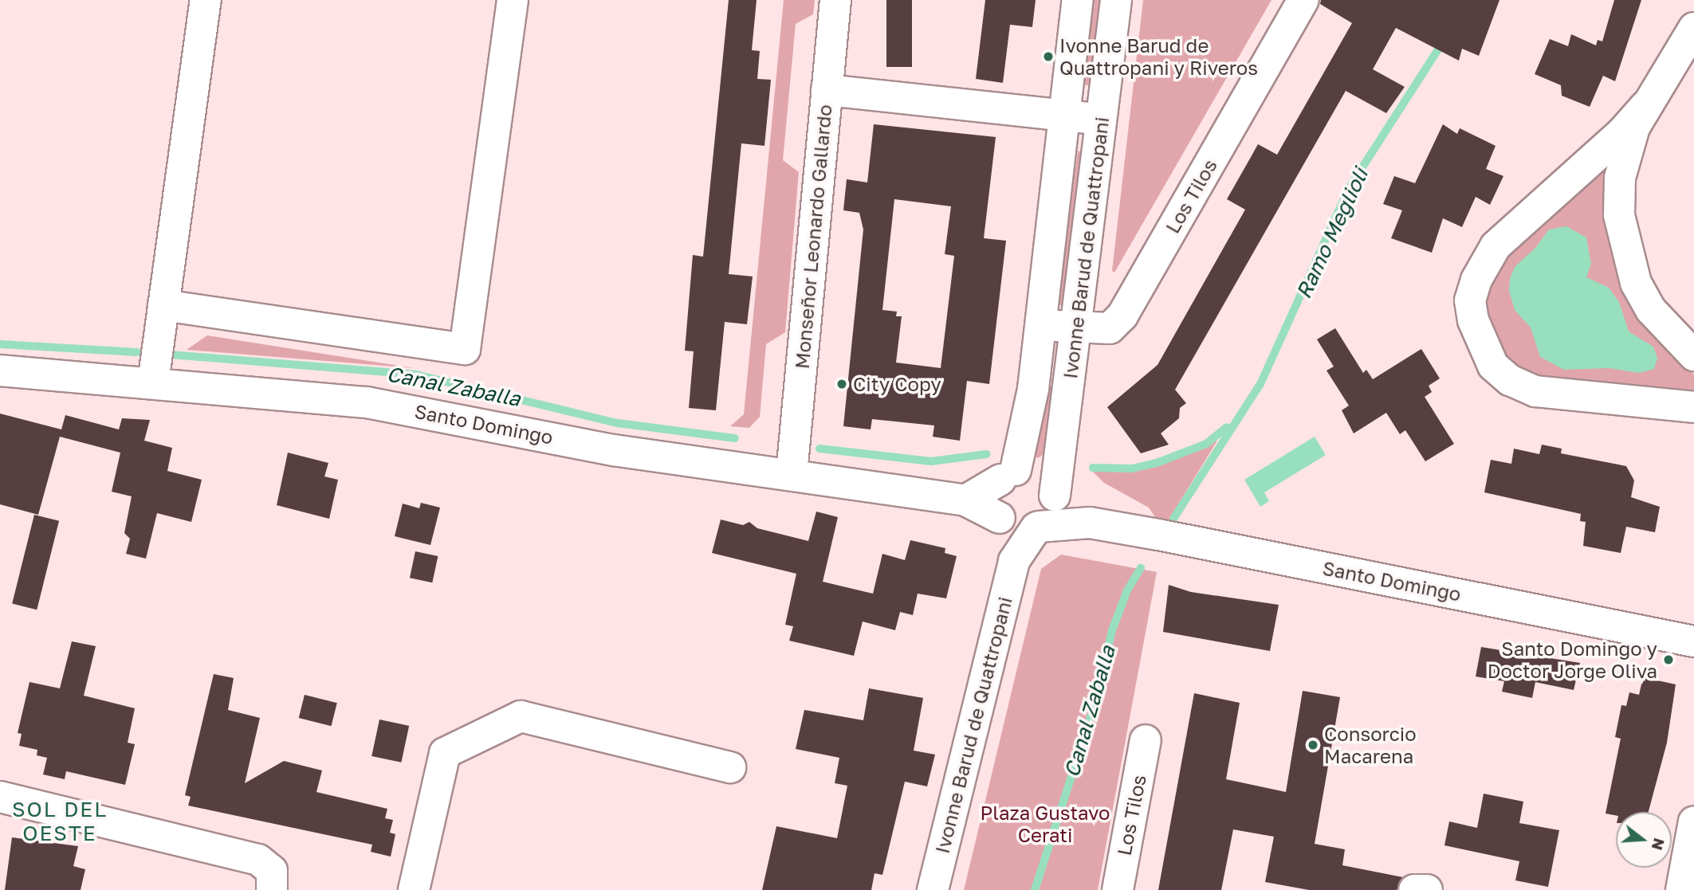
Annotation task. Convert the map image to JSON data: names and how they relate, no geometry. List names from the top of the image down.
{
  "streets": {
    "street": [
      "Los Tilos",
      "Monseñor Leonardo Gallardo",
      "Ivonne Barud de Quattropani",
      "Santo Domingo"
    ]
  },
  "crossings": [
    ["Los Tilos", "Ivonne Barud de Quattropani"],
    ["Monseñor Leonardo Gallardo", "Santo Domingo"],
    ["Ivonne Barud de Quattropani", "Santo Domingo"]
  ],
  "districts": ["SOL DEL OESTE"],
  "water": ["Ramo Meglioli", "Canal Zaballa"],
  "parks": ["Plaza Gustavo Cerati"],
  "places": [
    "Ivonne Barud de Quattropani y Riveros",
    "City Copy",
    "Santo Domingo y Doctor Jorge Oliva",
    "Consorcio Macarena"
  ],
  "north": "right"
}
